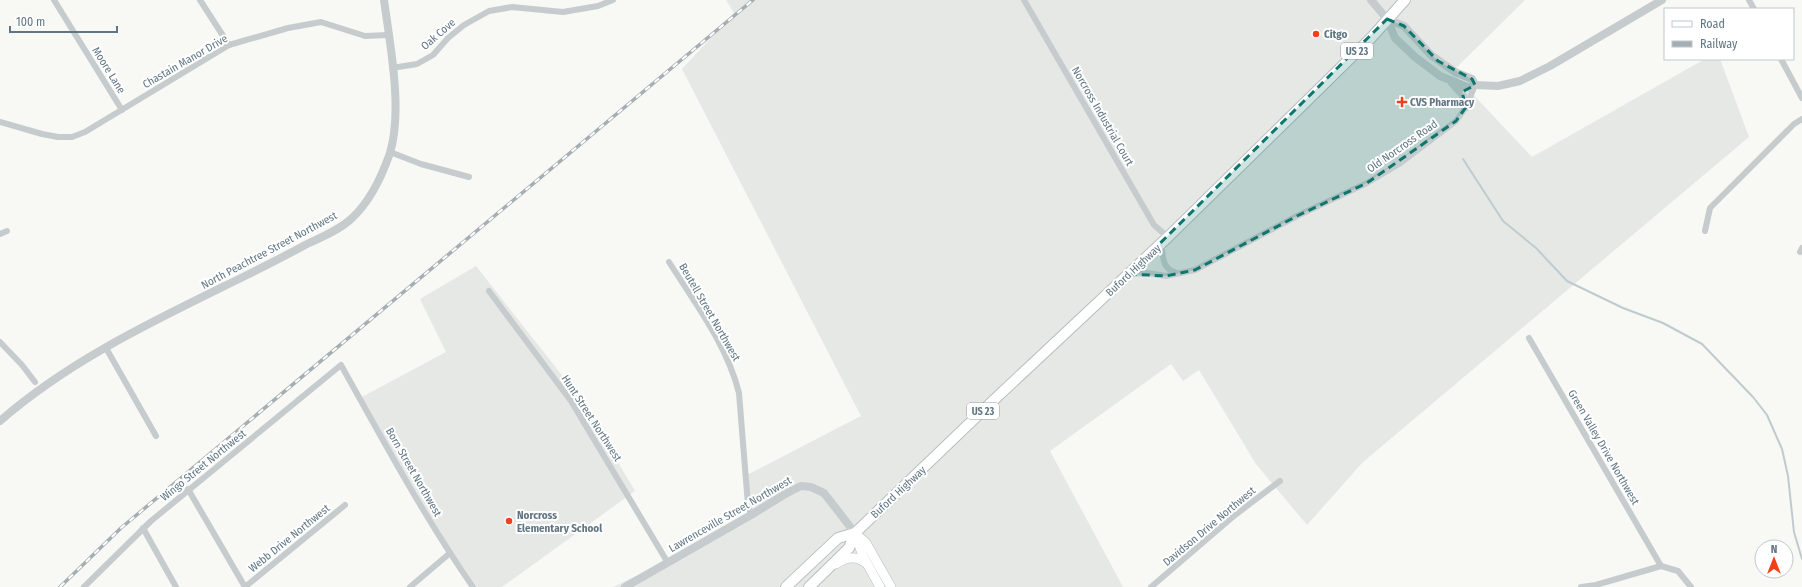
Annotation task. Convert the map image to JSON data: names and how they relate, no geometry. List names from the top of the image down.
{
  "streets": {
    "main road": ["US 23", "Buford Highway"],
    "street": [
      "Oak Cove",
      "Chastain Manor Drive",
      "Moore Lane",
      "Norcross Industrial Court",
      "Old Norcross Road",
      "North Peachtree Street Northwest",
      "Beutell Street Northwest",
      "Hunt Street Northwest",
      "Green Valley Drive Northwest",
      "Wingo Street Northwest",
      "Born Street Northwest",
      "Lawrenceville Street Northwest",
      "Davidson Drive Northwest",
      "Webb Drive Northwest"
    ]
  },
  "crossings": [
    ["Oak Cove", "North Peachtree Street Northwest"],
    ["Chastain Manor Drive", "Moore Lane"],
    ["Chastain Manor Drive", "North Peachtree Street Northwest"],
    ["Norcross Industrial Court", "Buford Highway"],
    ["Old Norcross Road", "Buford Highway"],
    ["Buford Highway", "Lawrenceville Street Northwest"],
    ["Beutell Street Northwest", "Lawrenceville Street Northwest"],
    ["Hunt Street Northwest", "Lawrenceville Street Northwest"],
    ["Wingo Street Northwest", "Born Street Northwest"]
  ],
  "places": {
    "other": ["Citgo", "Norcross Elementary School"],
    "health": ["CVS Pharmacy"]
  },
  "legend": ["Road", "Railway"],
  "scale_bar": "100 m",
  "north": "top"
}
